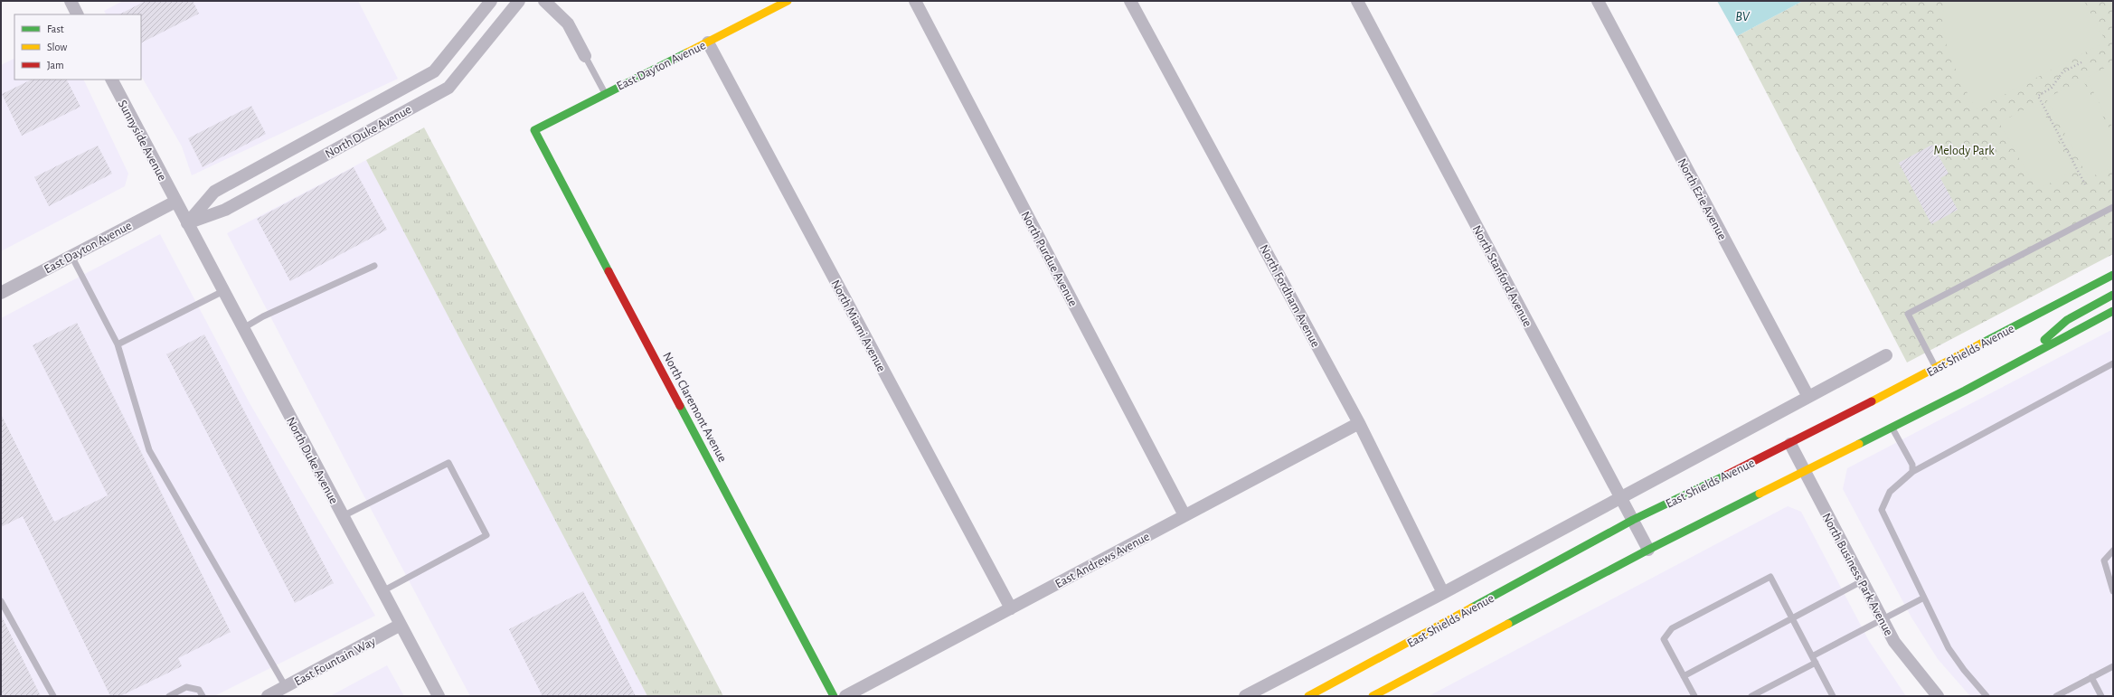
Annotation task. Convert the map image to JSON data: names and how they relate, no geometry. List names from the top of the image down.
{
  "streets": {
    "main road": ["East Dayton Avenue", "East Shields Avenue", "North Claremont Avenue"],
    "street": [
      "North Duke Avenue",
      "Sunnyside Avenue",
      "North Ezie Avenue",
      "North Purdue Avenue",
      "North Stanford Avenue",
      "North Fordham Avenue",
      "North Miami Avenue",
      "East Andrews Avenue",
      "North Business Park Avenue",
      "East Fountain Way"
    ]
  },
  "crossings": [
    ["East Dayton Avenue", "North Duke Avenue"],
    ["East Dayton Avenue", "Sunnyside Avenue"],
    ["East Dayton Avenue", "North Miami Avenue"],
    ["East Dayton Avenue", "North Claremont Avenue"],
    ["North Duke Avenue", "Sunnyside Avenue"],
    ["North Duke Avenue", "East Fountain Way"],
    ["North Purdue Avenue", "East Andrews Avenue"],
    ["North Stanford Avenue", "East Shields Avenue"],
    ["North Fordham Avenue", "East Andrews Avenue"],
    ["North Miami Avenue", "East Andrews Avenue"],
    ["East Shields Avenue", "North Business Park Avenue"]
  ],
  "water": ["BV"],
  "parks": ["Melody Park"],
  "legend": ["Fast", "Slow", "Jam"]
}
